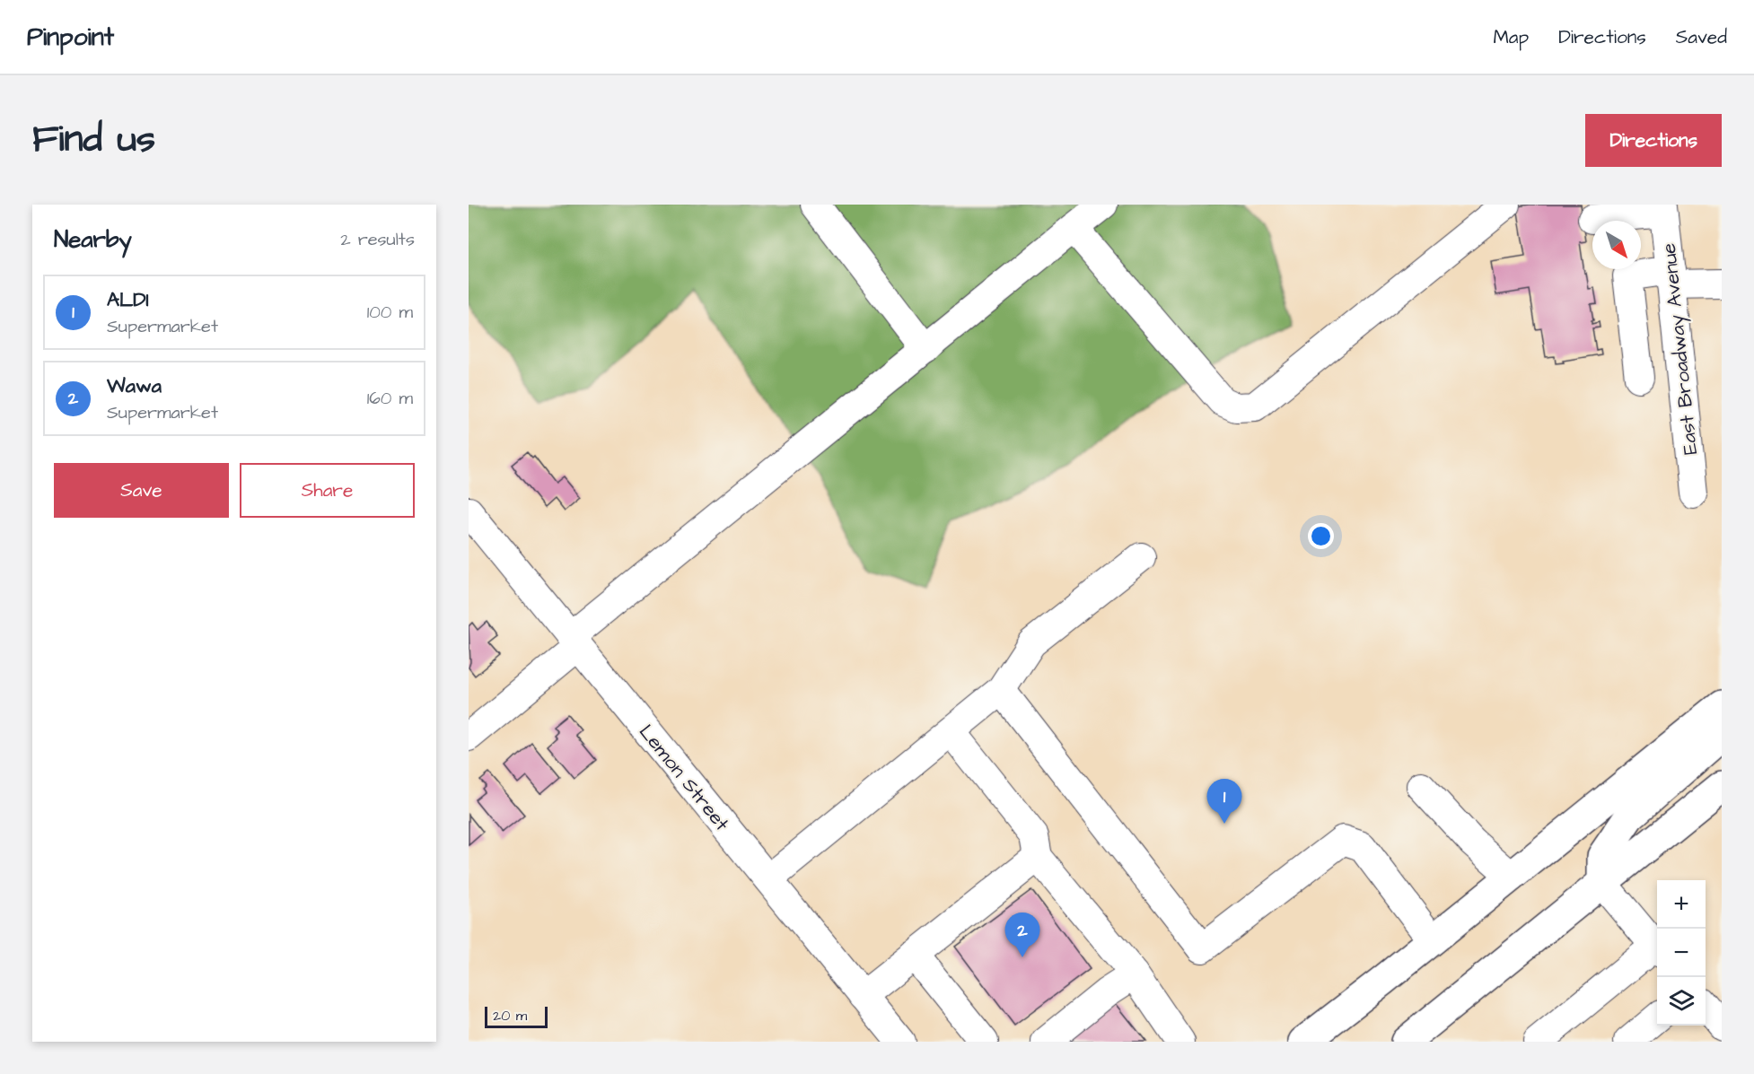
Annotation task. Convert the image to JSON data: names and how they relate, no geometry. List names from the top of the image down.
{
  "streets": {
    "street": ["East Broadway Avenue", "Lemon Street"]
  },
  "scale_bar": "20 m",
  "north": "bottom right",
  "page": {
    "header": "Pinpoint",
    "nav": ["Map", "Directions", "Saved"],
    "title": "Find us",
    "buttons": [
      "Directions",
      ["Save", "Share"]
    ],
    "heading": ["Nearby", "2 results"],
    "list": [
      {
        "mark": "1",
        "name": "ALDI",
        "note": "Supermarket",
        "value": "100 m"
      },
      {
        "mark": "2",
        "name": "Wawa",
        "note": "Supermarket",
        "value": "160 m"
      }
    ],
    "pins": ["1", "2"],
    "map_buttons": ["+", "−"],
    "scale": "20 m"
  }
}
